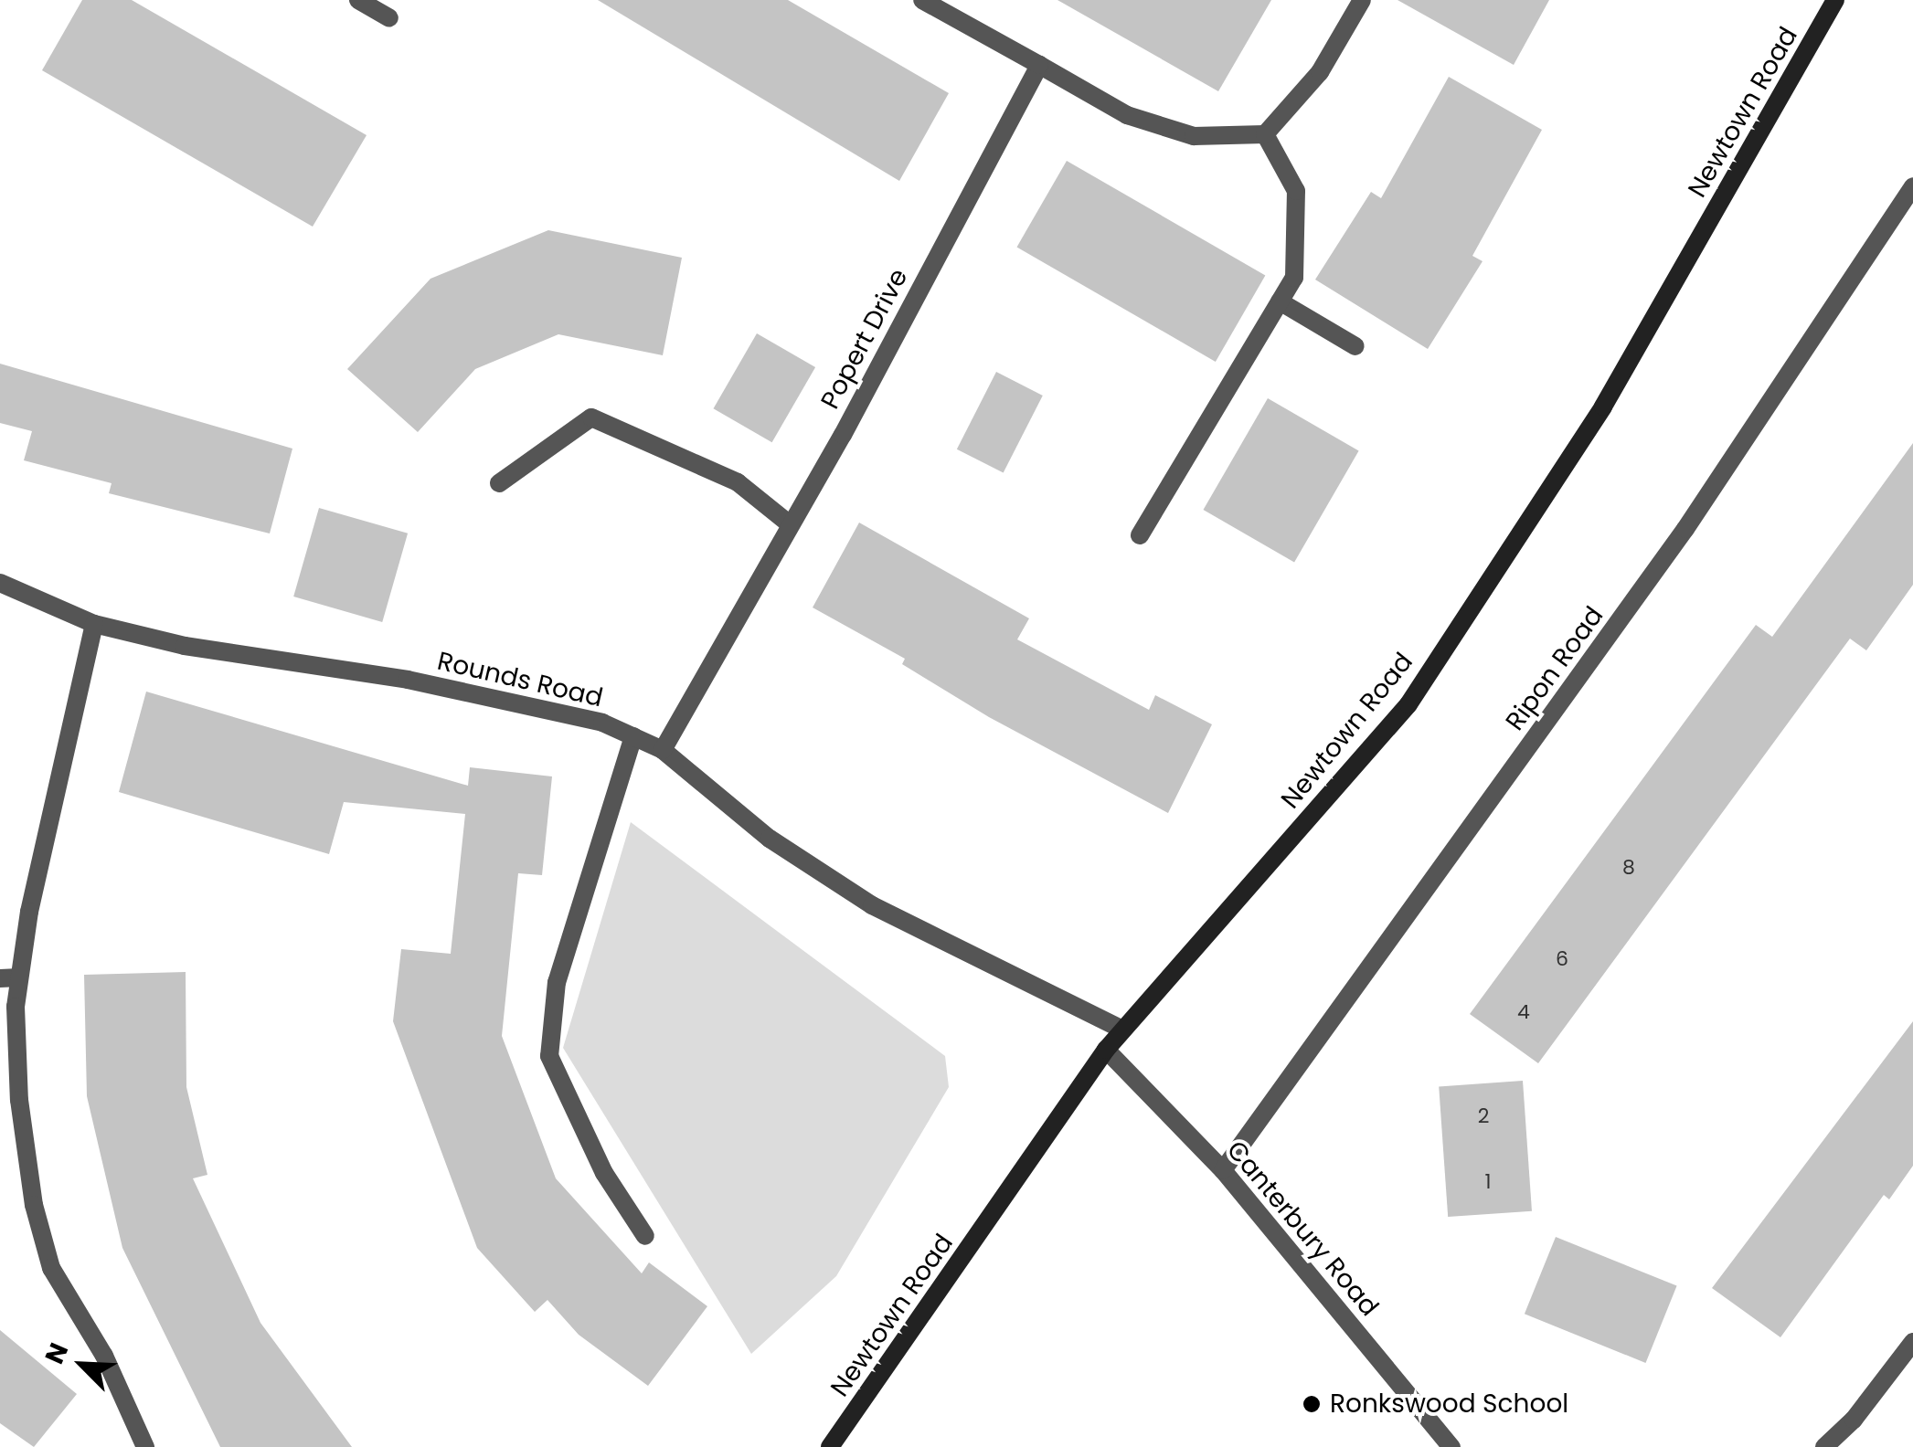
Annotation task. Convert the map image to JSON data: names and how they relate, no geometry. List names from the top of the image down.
{
  "streets": {
    "main road": ["Newtown Road"],
    "street": [
      "Popert Drive",
      "Ripon Road",
      "Rounds Road",
      "Canterbury Road"
    ]
  },
  "crossings": [
    ["Newtown Road", "Rounds Road"],
    ["Newtown Road", "Canterbury Road"],
    ["Popert Drive", "Rounds Road"],
    ["Ripon Road", "Canterbury Road"]
  ],
  "places": ["Ronkswood School"],
  "house_numbers": [
    "8",
    "6",
    "4",
    "2",
    "1"
  ],
  "north": "top left"
}
